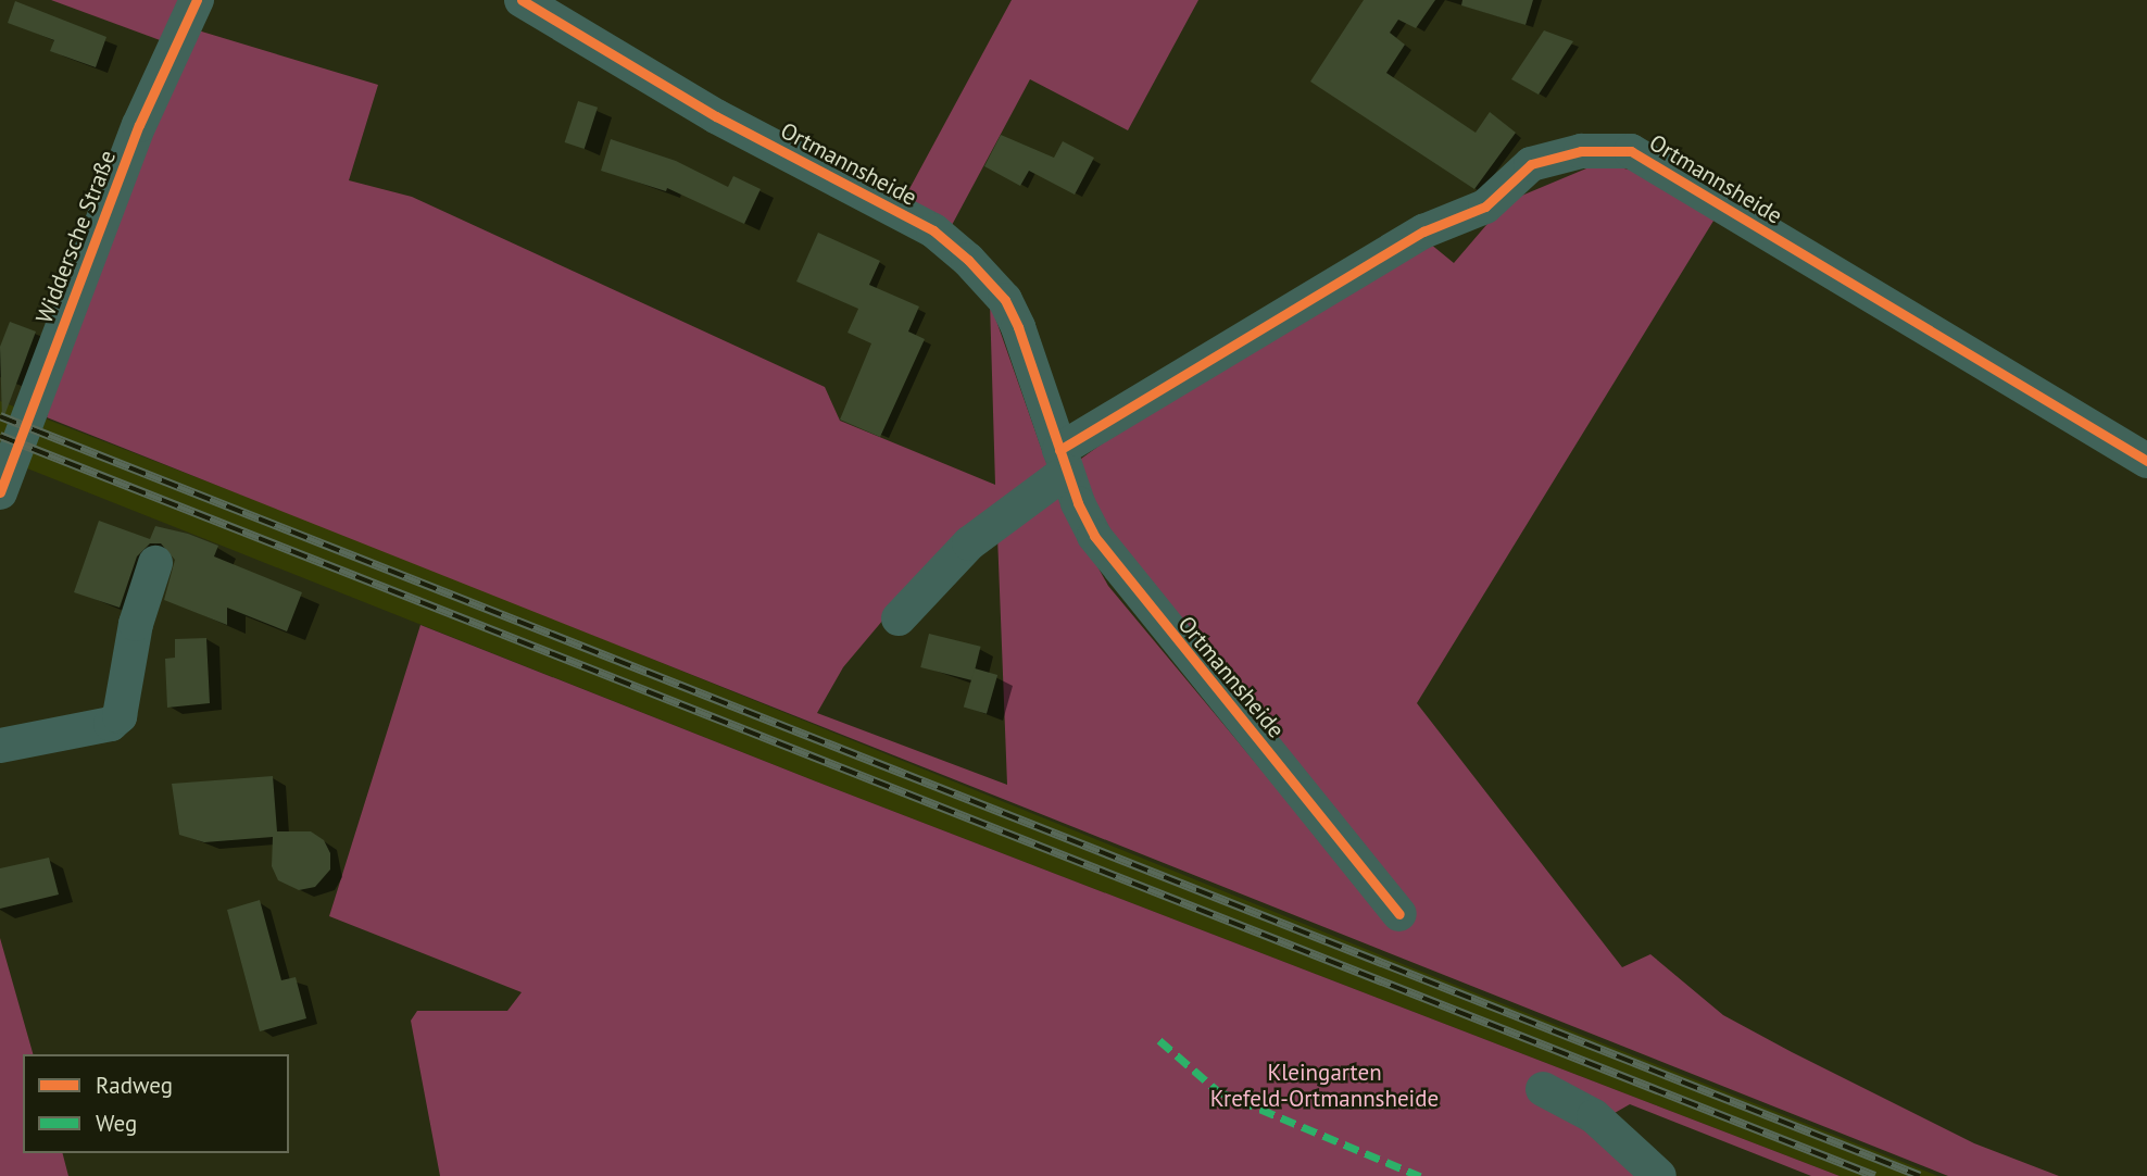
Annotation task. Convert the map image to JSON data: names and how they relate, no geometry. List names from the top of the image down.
{
  "streets": {
    "street": ["Ortmannsheide", "Widdersche Straße"]
  },
  "parks": ["Kleingarten Krefeld-Ortmannsheide"],
  "legend": ["Radweg", "Weg"]
}
